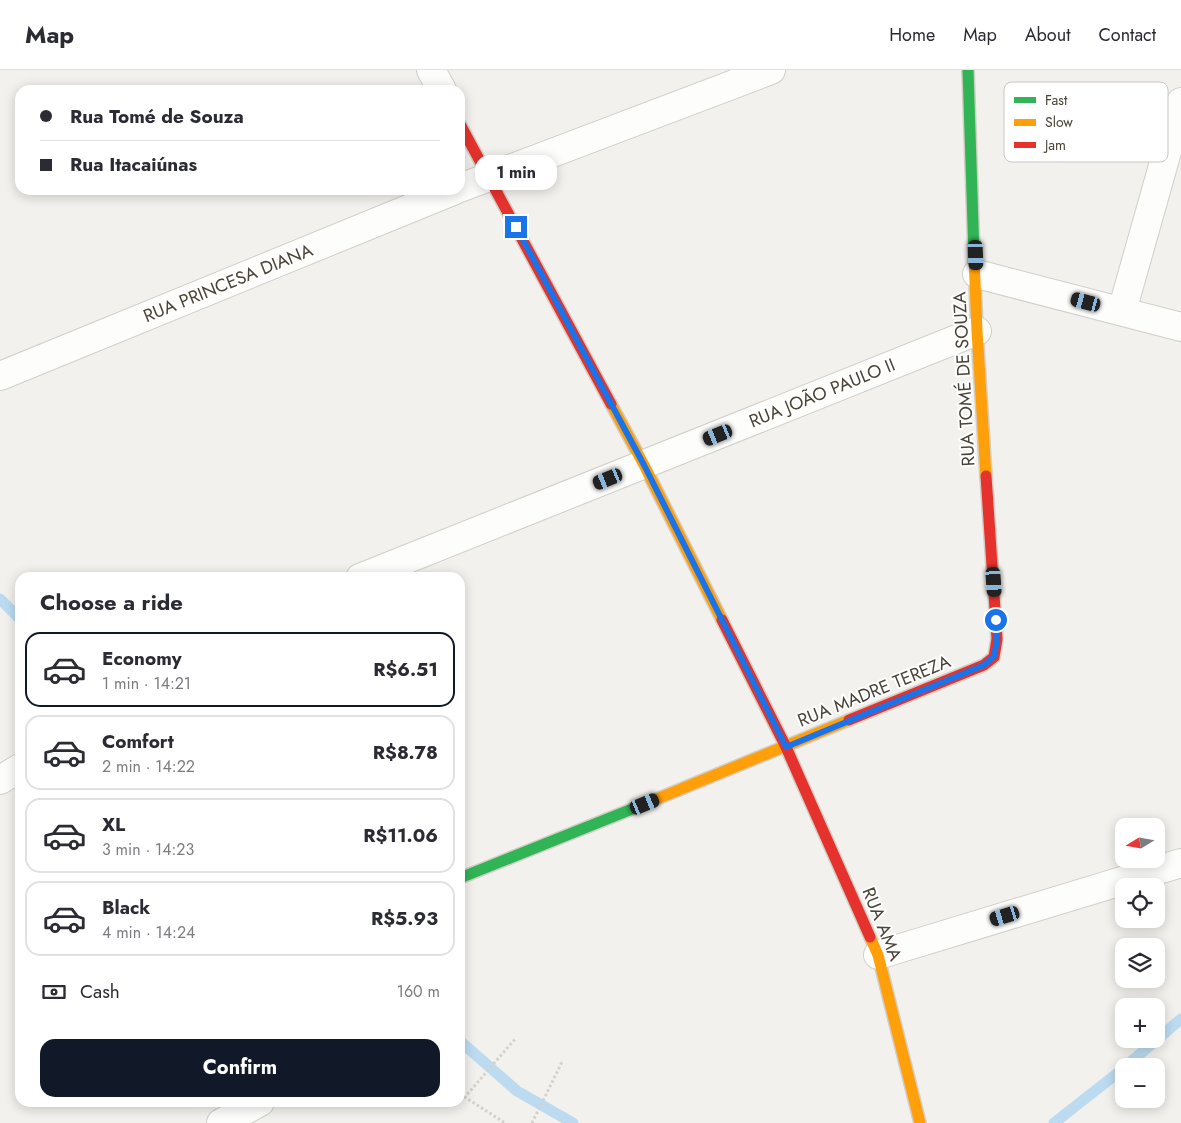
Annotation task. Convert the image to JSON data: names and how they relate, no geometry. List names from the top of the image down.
{
  "streets": {
    "street": [
      "RUA PRINCESA DIANA",
      "RUA TOMÉ DE SOUZA",
      "RUA JOÃO PAULO II",
      "RUA MADRE TEREZA",
      "RUA AMA"
    ]
  },
  "crossings": [
    ["RUA TOMÉ DE SOUZA", "RUA JOÃO PAULO II"],
    ["RUA TOMÉ DE SOUZA", "RUA MADRE TEREZA"],
    ["RUA JOÃO PAULO II", "RUA AMA"],
    ["RUA MADRE TEREZA", "RUA AMA"]
  ],
  "legend": ["Fast", "Slow", "Jam"],
  "north": "left",
  "page": {
    "header": "Map",
    "nav": [
      "Home",
      "Map",
      "About",
      "Contact"
    ],
    "banner": ["Rua Tomé de Souza", "Rua Itacaiúnas"],
    "bubble": "1 min",
    "heading": "Choose a ride",
    "list": [
      {
        "name": "Economy",
        "note": "1 min · 14:21",
        "value": "R$6.51"
      },
      {
        "name": "Comfort",
        "note": "2 min · 14:22",
        "value": "R$8.78"
      },
      {
        "name": "XL",
        "note": "3 min · 14:23",
        "value": "R$11.06"
      },
      {
        "name": "Black",
        "note": "4 min · 14:24",
        "value": "R$5.93"
      }
    ],
    "map_buttons": ["+", "−"],
    "pay": ["Cash", "160 m"],
    "buttons": "Confirm"
  }
}
